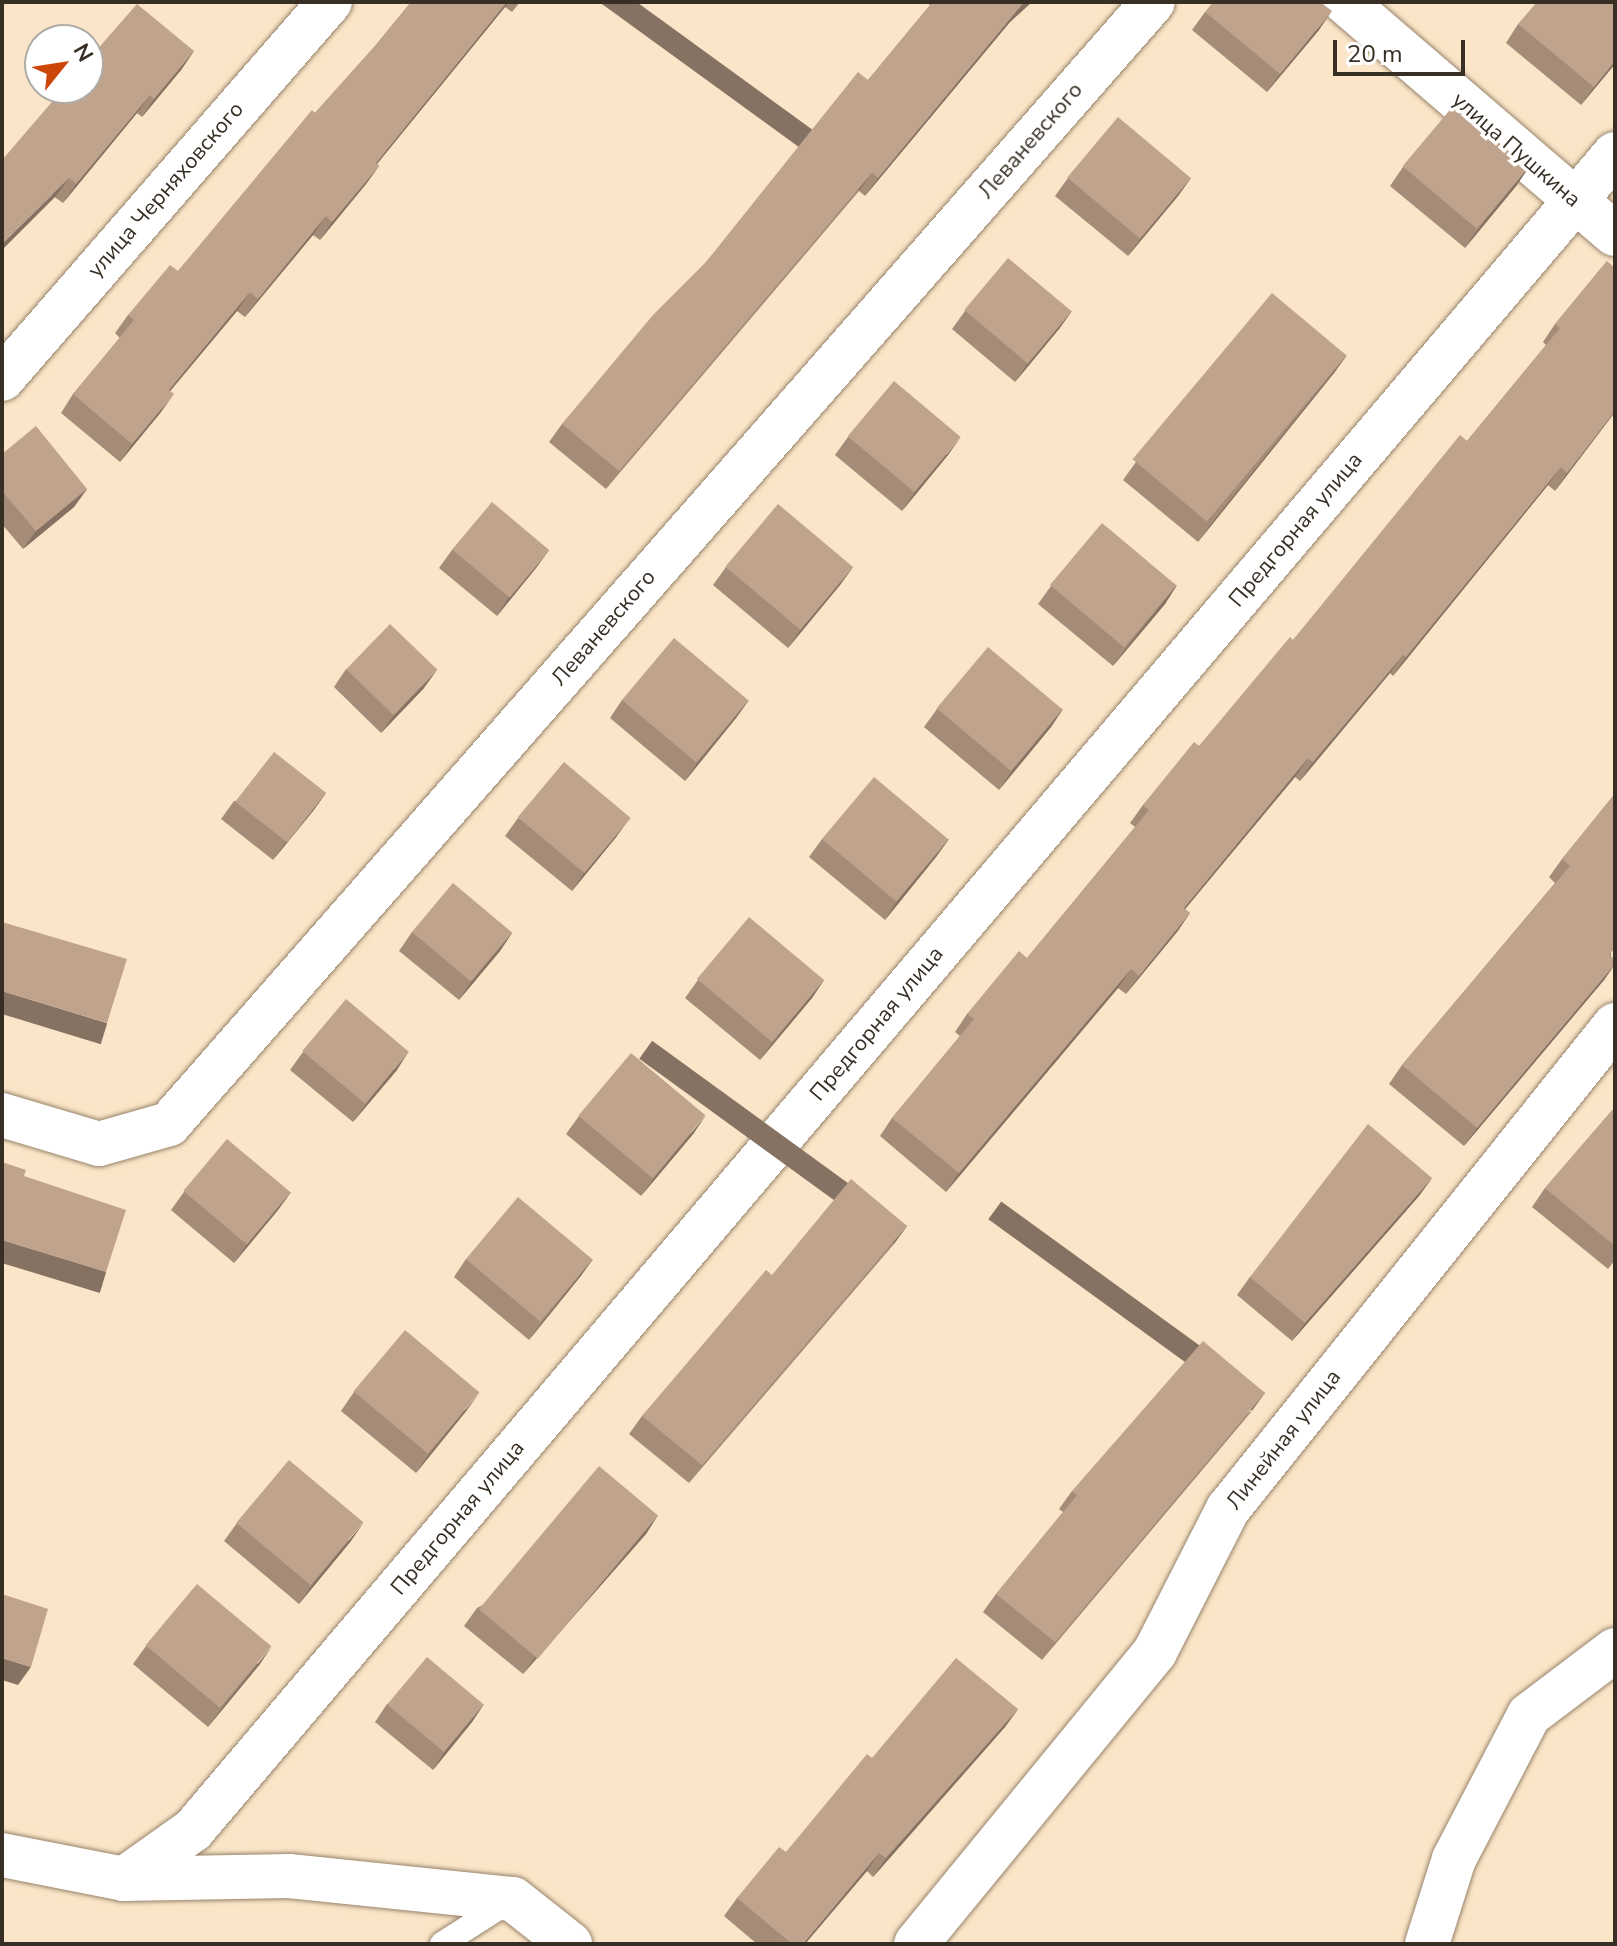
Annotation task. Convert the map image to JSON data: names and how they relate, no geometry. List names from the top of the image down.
{
  "streets": {
    "street": [
      "Леваневского",
      "улица Пушкина",
      "улица Черняховского",
      "Предгорная улица",
      "Линейная улица"
    ]
  },
  "crossings": [
    ["улица Пушкина", "Предгорная улица"]
  ],
  "scale_bar": "20 m",
  "north": "top right"
}
